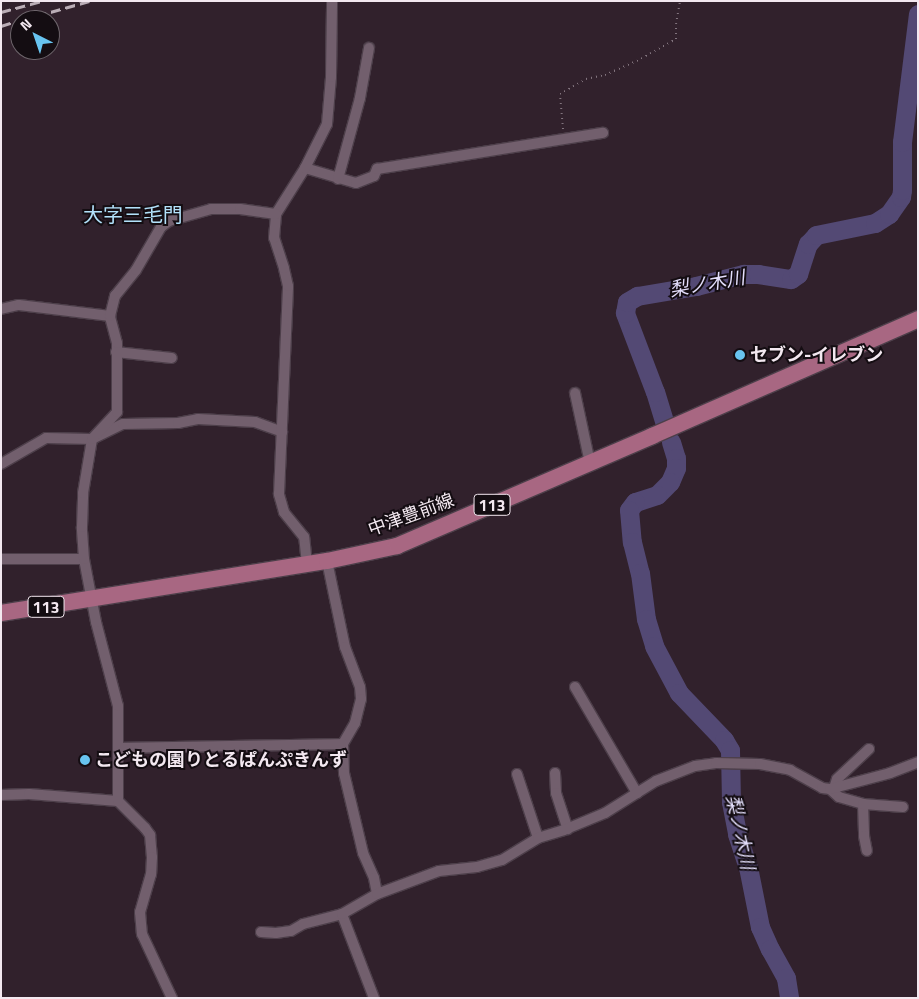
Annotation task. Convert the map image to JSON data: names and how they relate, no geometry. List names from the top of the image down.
{
  "streets": {
    "main road": ["113", "中津豊前線"]
  },
  "districts": ["大字三毛門"],
  "water": ["梨ノ木川"],
  "places": ["セブン-イレブン", "こどもの園りとるぱんぷきんず"],
  "north": "top left"
}
